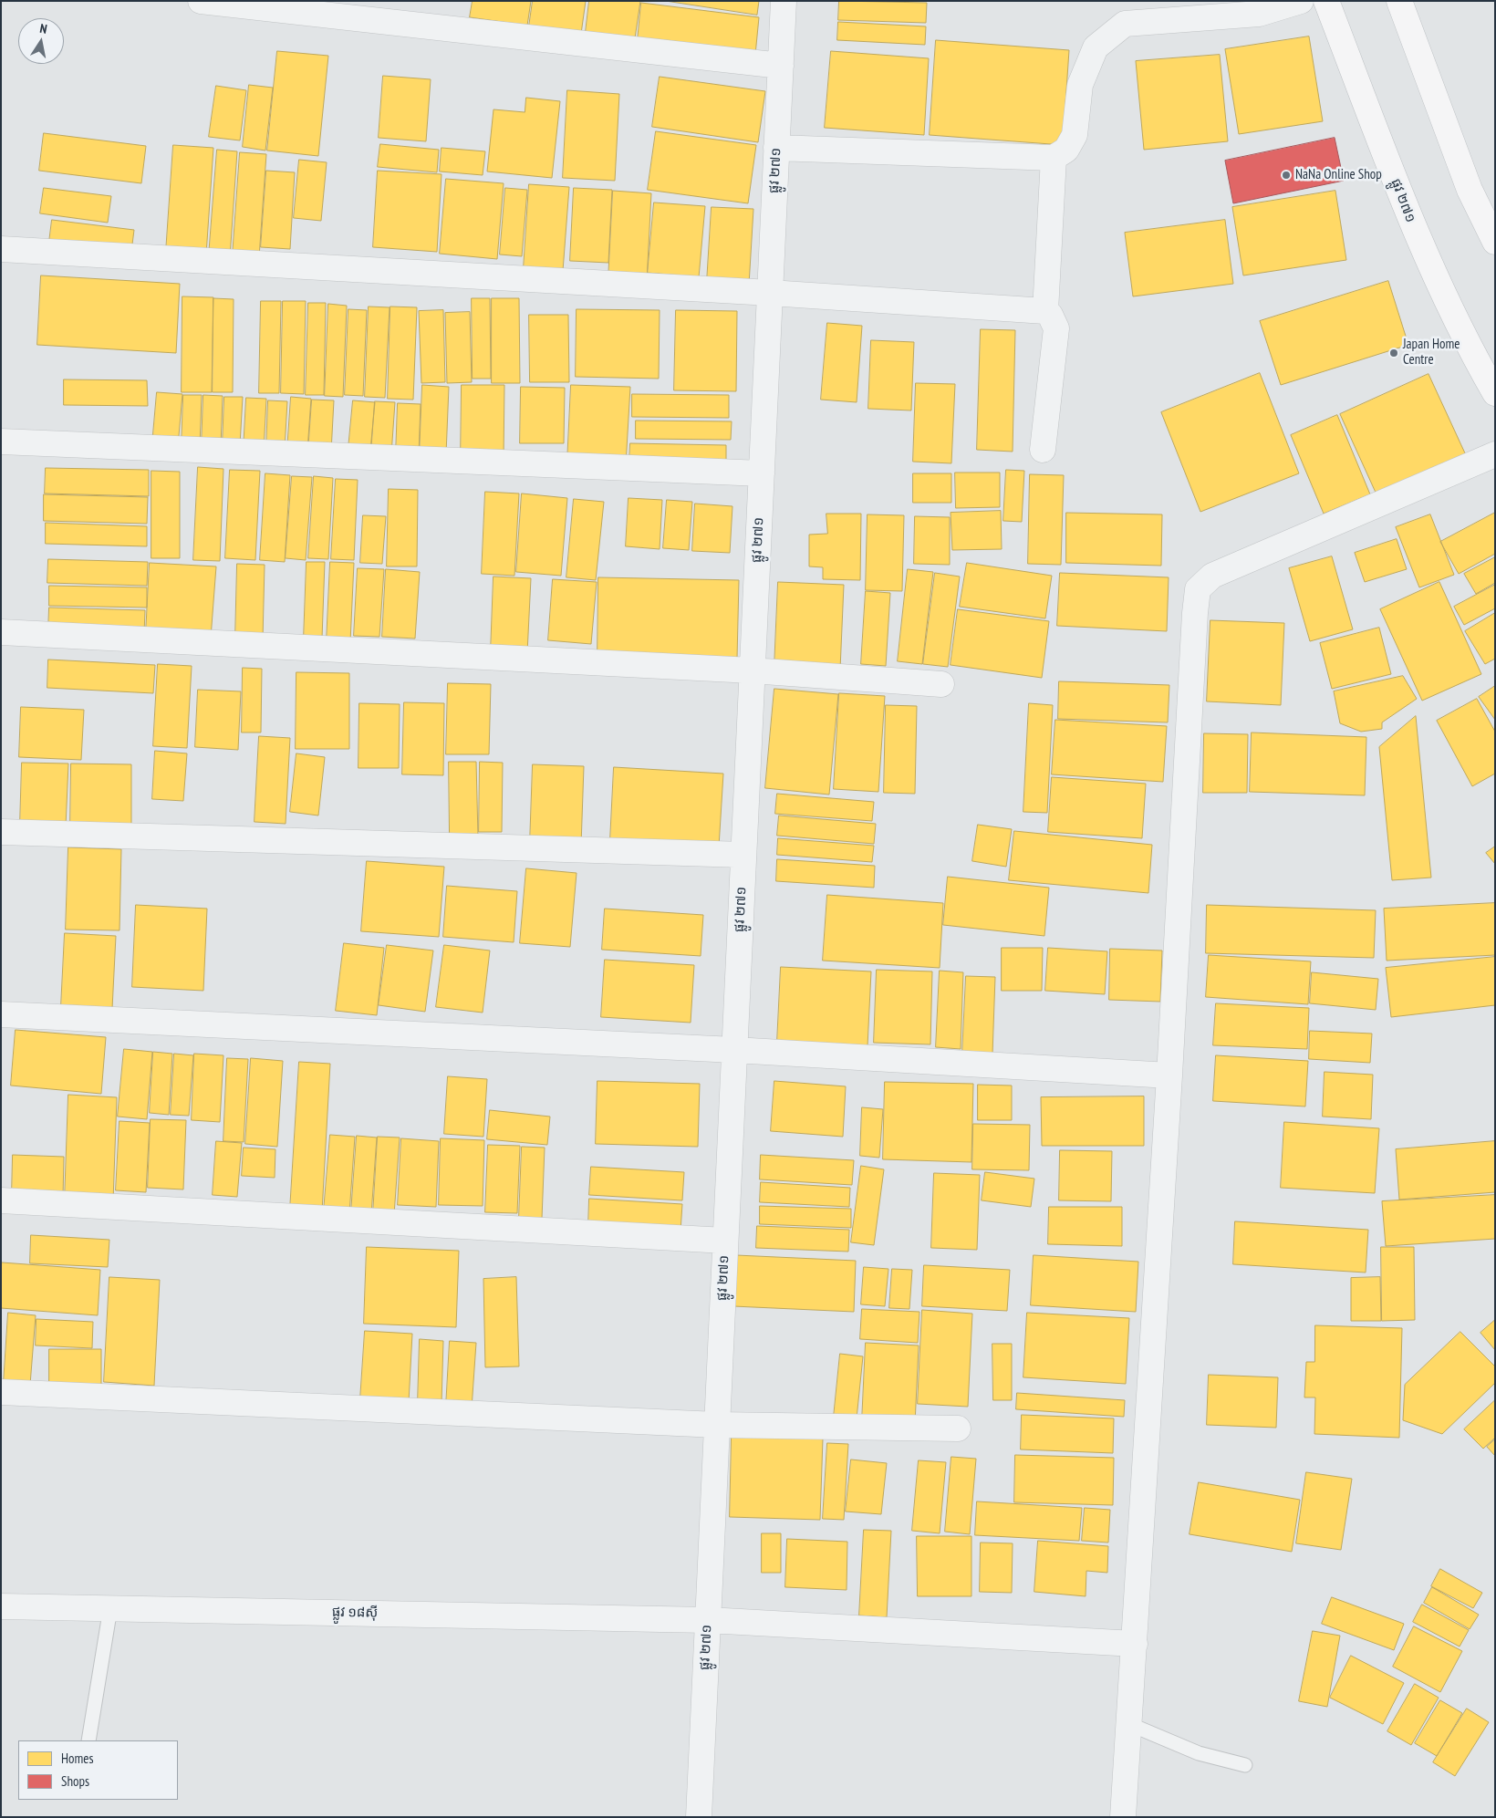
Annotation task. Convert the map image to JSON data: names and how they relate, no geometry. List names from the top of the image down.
{
  "streets": {
    "main road": ["ផ្លូវ ២៧១"],
    "street": ["ផ្លូវ ១៨ស៊ី"]
  },
  "crossings": [
    ["ផ្លូវ ២៧១", "ផ្លូវ ១៨ស៊ី"]
  ],
  "places": ["NaNa Online Shop", "Japan Home Centre"],
  "legend": ["Homes", "Shops"],
  "north": "top"
}
